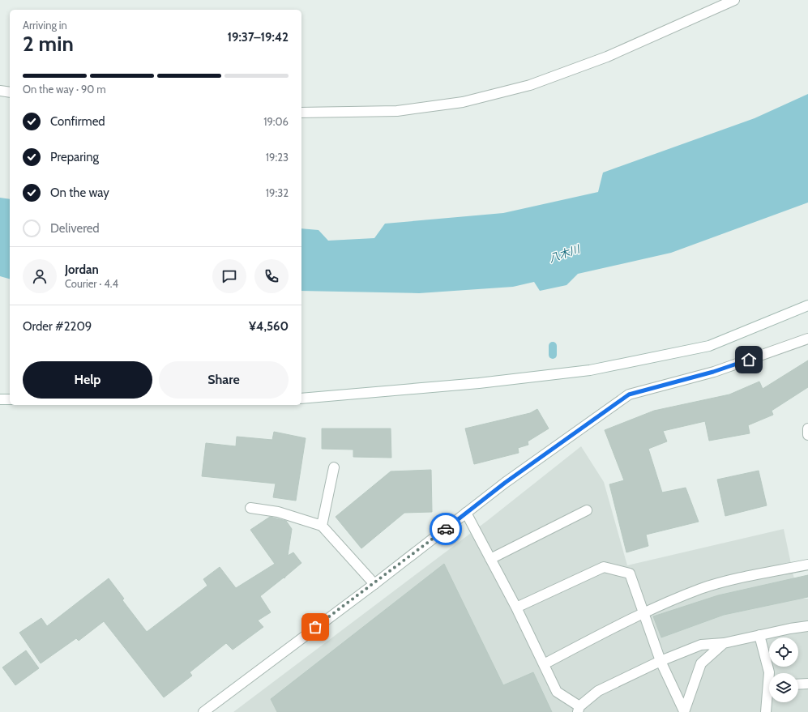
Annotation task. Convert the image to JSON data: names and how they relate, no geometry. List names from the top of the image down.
{
  "water": ["八木川"],
  "page": {
    "heading": ["2 min", "Arriving in", "19:37–19:42"],
    "panel": [
      "Jordan",
      "Courier · 4.4",
      "Order #2209",
      "¥4,560"
    ],
    "bar": "On the way · 90 m",
    "list": [
      ["Confirmed", "19:06"],
      ["Preparing", "19:23"],
      ["On the way", "19:32"],
      "Delivered"
    ],
    "buttons": ["Help", "Share"]
  }
}
